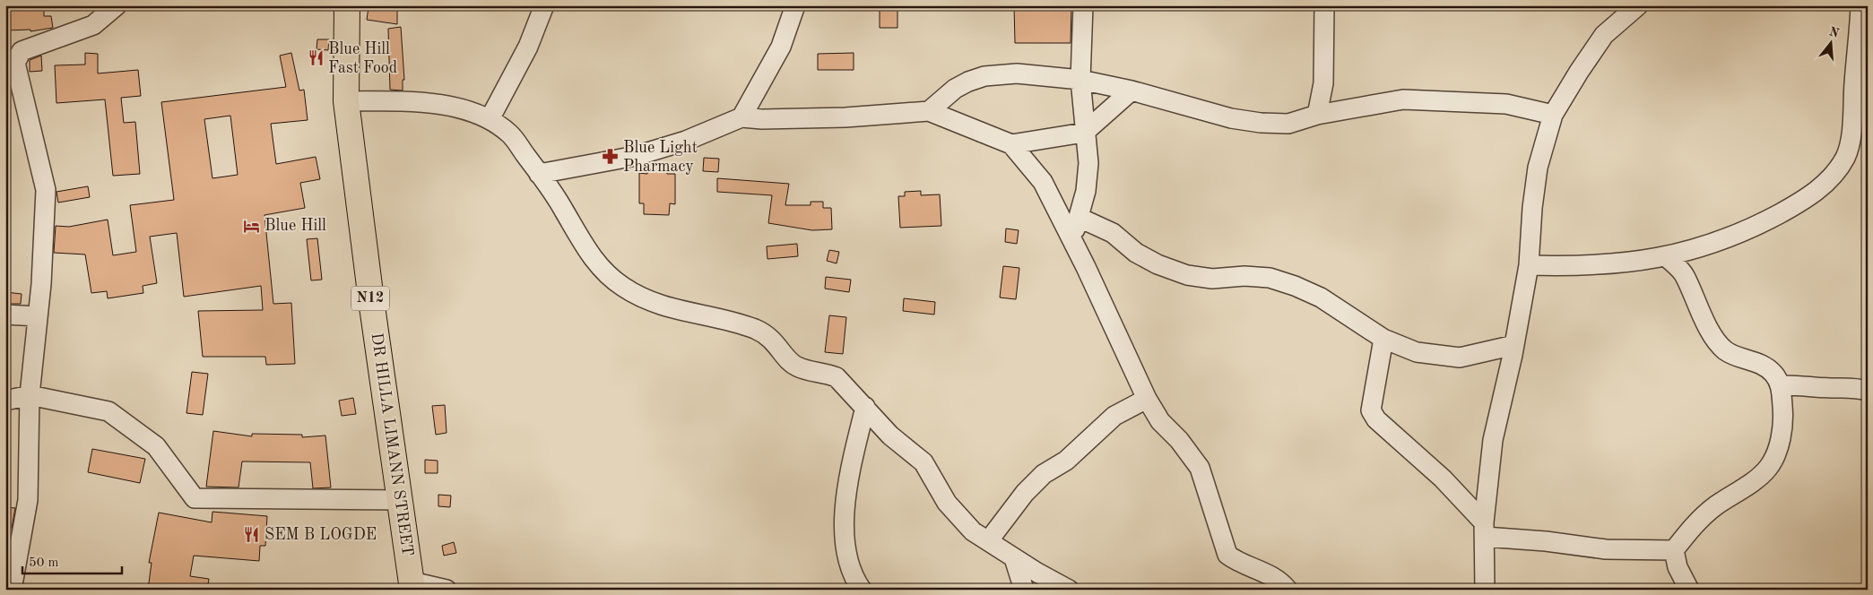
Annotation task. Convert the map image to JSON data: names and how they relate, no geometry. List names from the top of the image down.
{
  "streets": {
    "highway": ["N12", "DR HILLA LIMANN STREET"]
  },
  "places": {
    "restaurant": ["Blue Hill Fast Food", "SEM B LOGDE"],
    "pharmacy": ["Blue Light Pharmacy"],
    "hotel": ["Blue Hill"]
  },
  "scale_bar": "50 m",
  "north": "top"
}
